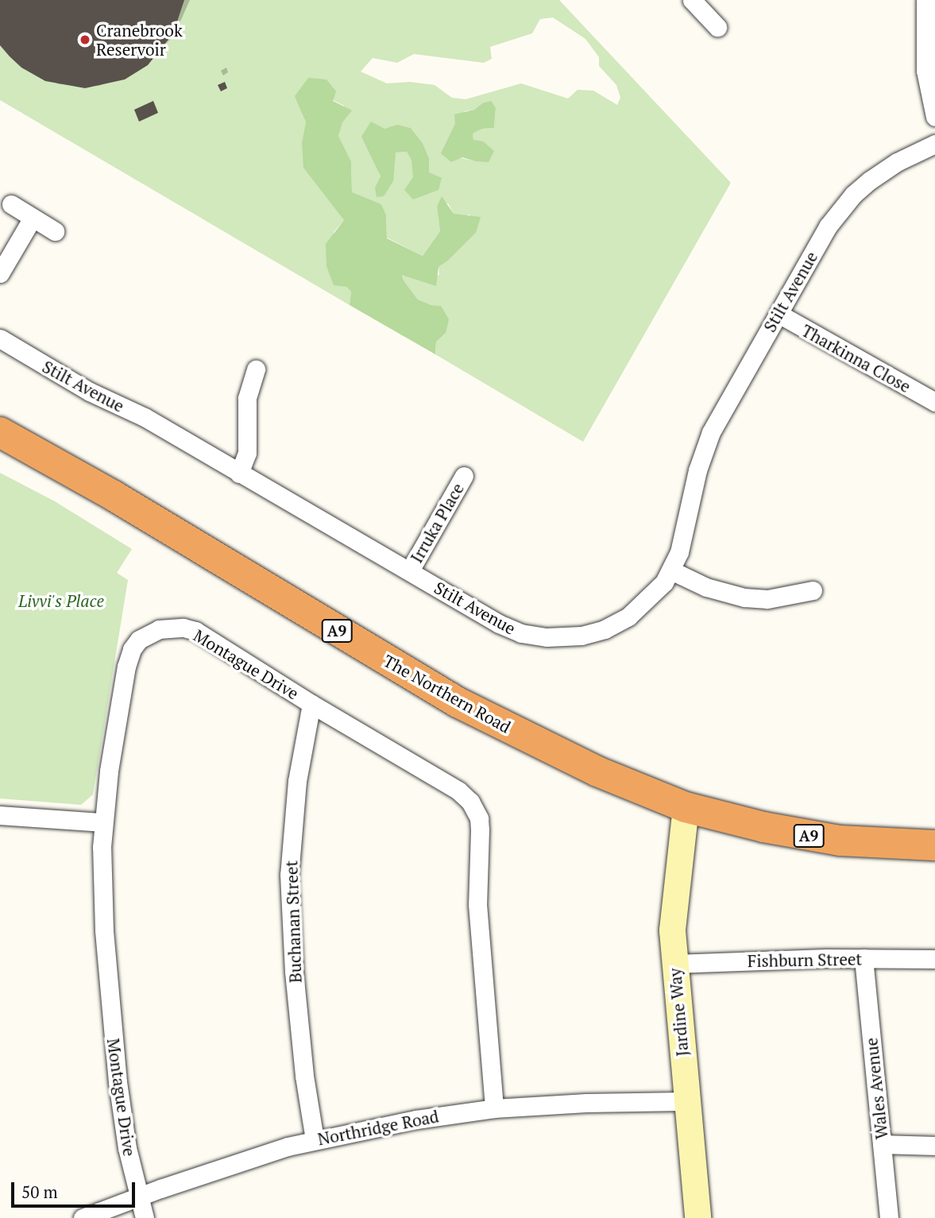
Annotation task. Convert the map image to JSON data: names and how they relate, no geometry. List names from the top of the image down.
{
  "streets": {
    "highway": ["A9", "The Northern Road"],
    "street": [
      "Stilt Avenue",
      "Tharkinna Close",
      "Irruka Place",
      "Montague Drive",
      "Buchanan Street",
      "Fishburn Street",
      "Jardine Way",
      "Wales Avenue",
      "Northridge Road"
    ]
  },
  "crossings": [
    ["Stilt Avenue", "Tharkinna Close"],
    ["Stilt Avenue", "Irruka Place"],
    ["Montague Drive", "Buchanan Street"],
    ["Montague Drive", "Northridge Road"],
    ["The Northern Road", "Jardine Way"],
    ["Buchanan Street", "Northridge Road"],
    ["Fishburn Street", "Jardine Way"],
    ["Fishburn Street", "Wales Avenue"],
    ["Jardine Way", "Northridge Road"]
  ],
  "parks": ["Livvi's Place"],
  "places": ["Cranebrook Reservoir"],
  "scale_bar": "50 m"
}
